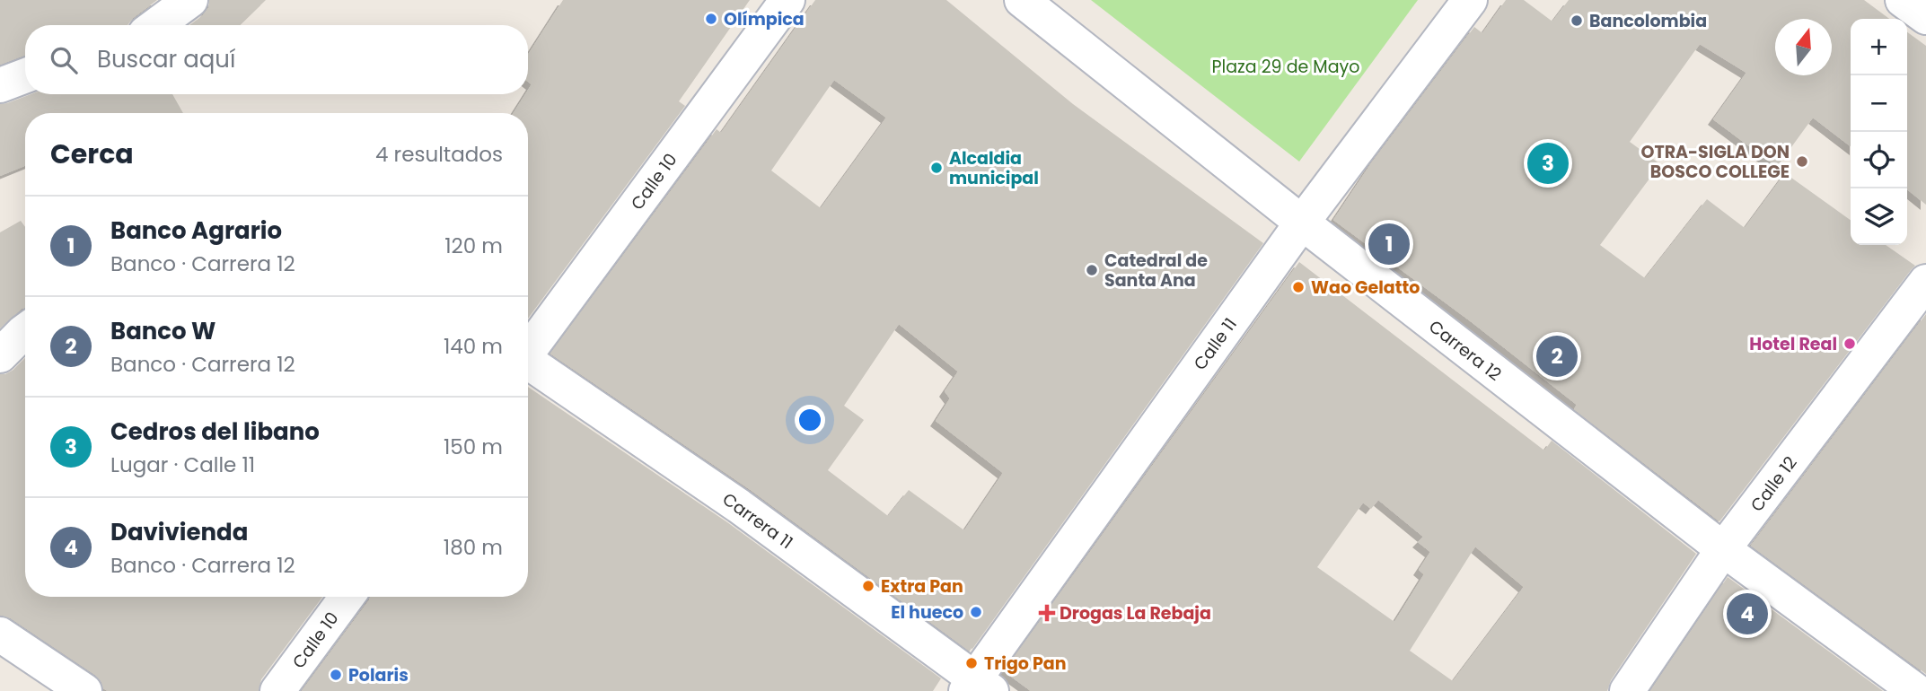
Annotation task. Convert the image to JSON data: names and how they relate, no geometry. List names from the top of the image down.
{
  "streets": {
    "street": [
      "Calle 10",
      "Calle 11",
      "Carrera 12",
      "Calle 12",
      "Carrera 11"
    ]
  },
  "crossings": [
    ["Calle 11", "Carrera 12"],
    ["Calle 11", "Carrera 11"],
    ["Carrera 12", "Calle 12"]
  ],
  "parks": ["Plaza 29 de Mayo"],
  "places": {
    "other": [
      "Olímpica",
      "Bancolombia",
      "OTRA-SIGLA DON BOSCO COLLEGE",
      "Alcaldia municipal",
      "Catedral de Santa Ana",
      "Wao Gelatto",
      "Hotel Real",
      "Extra Pan",
      "El hueco",
      "Trigo Pan",
      "Polaris"
    ],
    "health": ["Drogas La Rebaja"]
  },
  "north": "top",
  "page": {
    "map_buttons": ["+", "−"],
    "search": "Buscar aquí",
    "heading": ["Cerca", "4 resultados"],
    "pins": [
      "3",
      "1",
      "2",
      "4"
    ],
    "list": [
      {
        "mark": "1",
        "name": "Banco Agrario",
        "note": "Banco · Carrera 12",
        "value": "120 m"
      },
      {
        "mark": "2",
        "name": "Banco W",
        "note": "Banco · Carrera 12",
        "value": "140 m"
      },
      {
        "mark": "3",
        "name": "Cedros del libano",
        "note": "Lugar · Calle 11",
        "value": "150 m"
      },
      {
        "mark": "4",
        "name": "Davivienda",
        "note": "Banco · Carrera 12",
        "value": "180 m"
      }
    ]
  }
}
